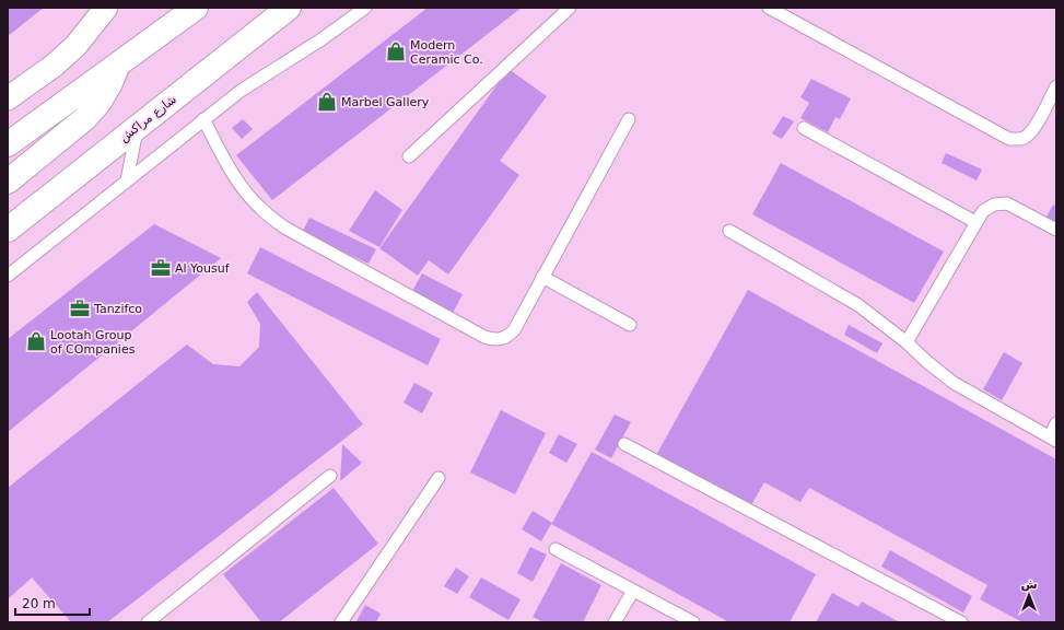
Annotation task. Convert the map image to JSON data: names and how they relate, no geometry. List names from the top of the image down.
{
  "streets": {
    "main road": ["شارع مراكش"]
  },
  "places": {
    "shop": ["Modern Ceramic Co.", "Marbel Gallery", "Lootah Group of COmpanies"],
    "office": ["Al Yousuf", "Tanzifco"]
  },
  "scale_bar": "20 m",
  "north": "top"
}
